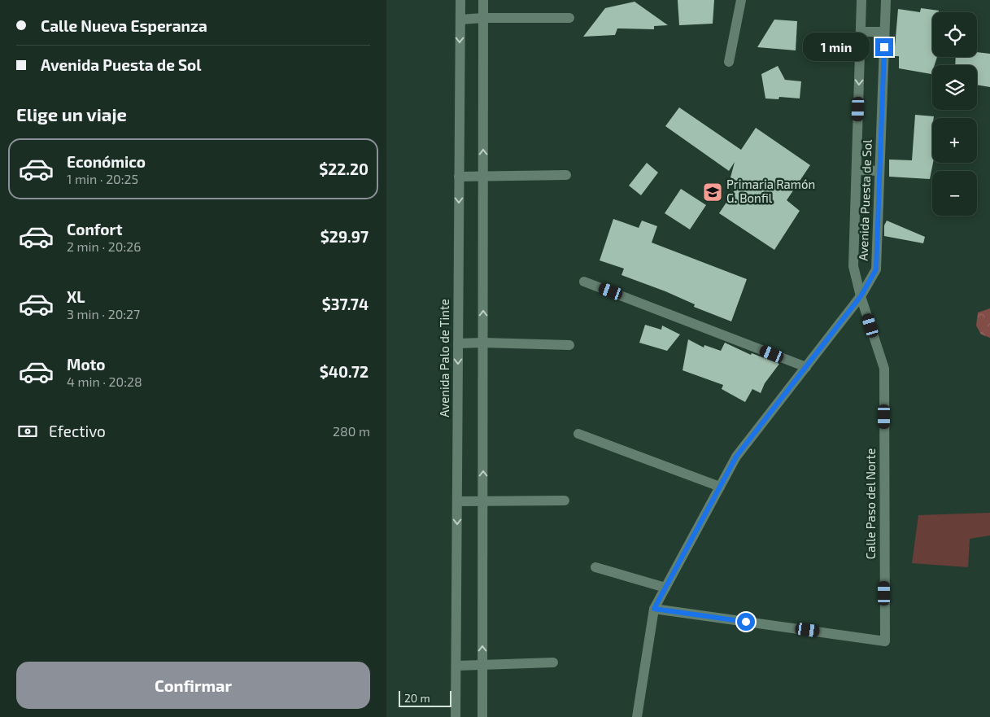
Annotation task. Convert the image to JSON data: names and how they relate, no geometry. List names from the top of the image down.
{
  "streets": {
    "street": ["Avenida Puesta de Sol", "Avenida Palo de Tinte", "Calle Paso del Norte"]
  },
  "crossings": [
    ["Avenida Puesta de Sol", "Calle Paso del Norte"]
  ],
  "places": {
    "school or university": ["Primaria Ramón G. Bonfil"]
  },
  "scale_bar": "20 m",
  "page": {
    "banner": ["Calle Nueva Esperanza", "Avenida Puesta de Sol"],
    "map_buttons": ["+", "−"],
    "bubble": "1 min",
    "heading": "Elige un viaje",
    "list": [
      {
        "name": "Económico",
        "note": "1 min · 20:25",
        "value": "$22.20"
      },
      {
        "name": "Confort",
        "note": "2 min · 20:26",
        "value": "$29.97"
      },
      {
        "name": "XL",
        "note": "3 min · 20:27",
        "value": "$37.74"
      },
      {
        "name": "Moto",
        "note": "4 min · 20:28",
        "value": "$40.72"
      }
    ],
    "pay": ["Efectivo", "280 m"],
    "buttons": "Confirmar",
    "scale": "20 m"
  }
}
